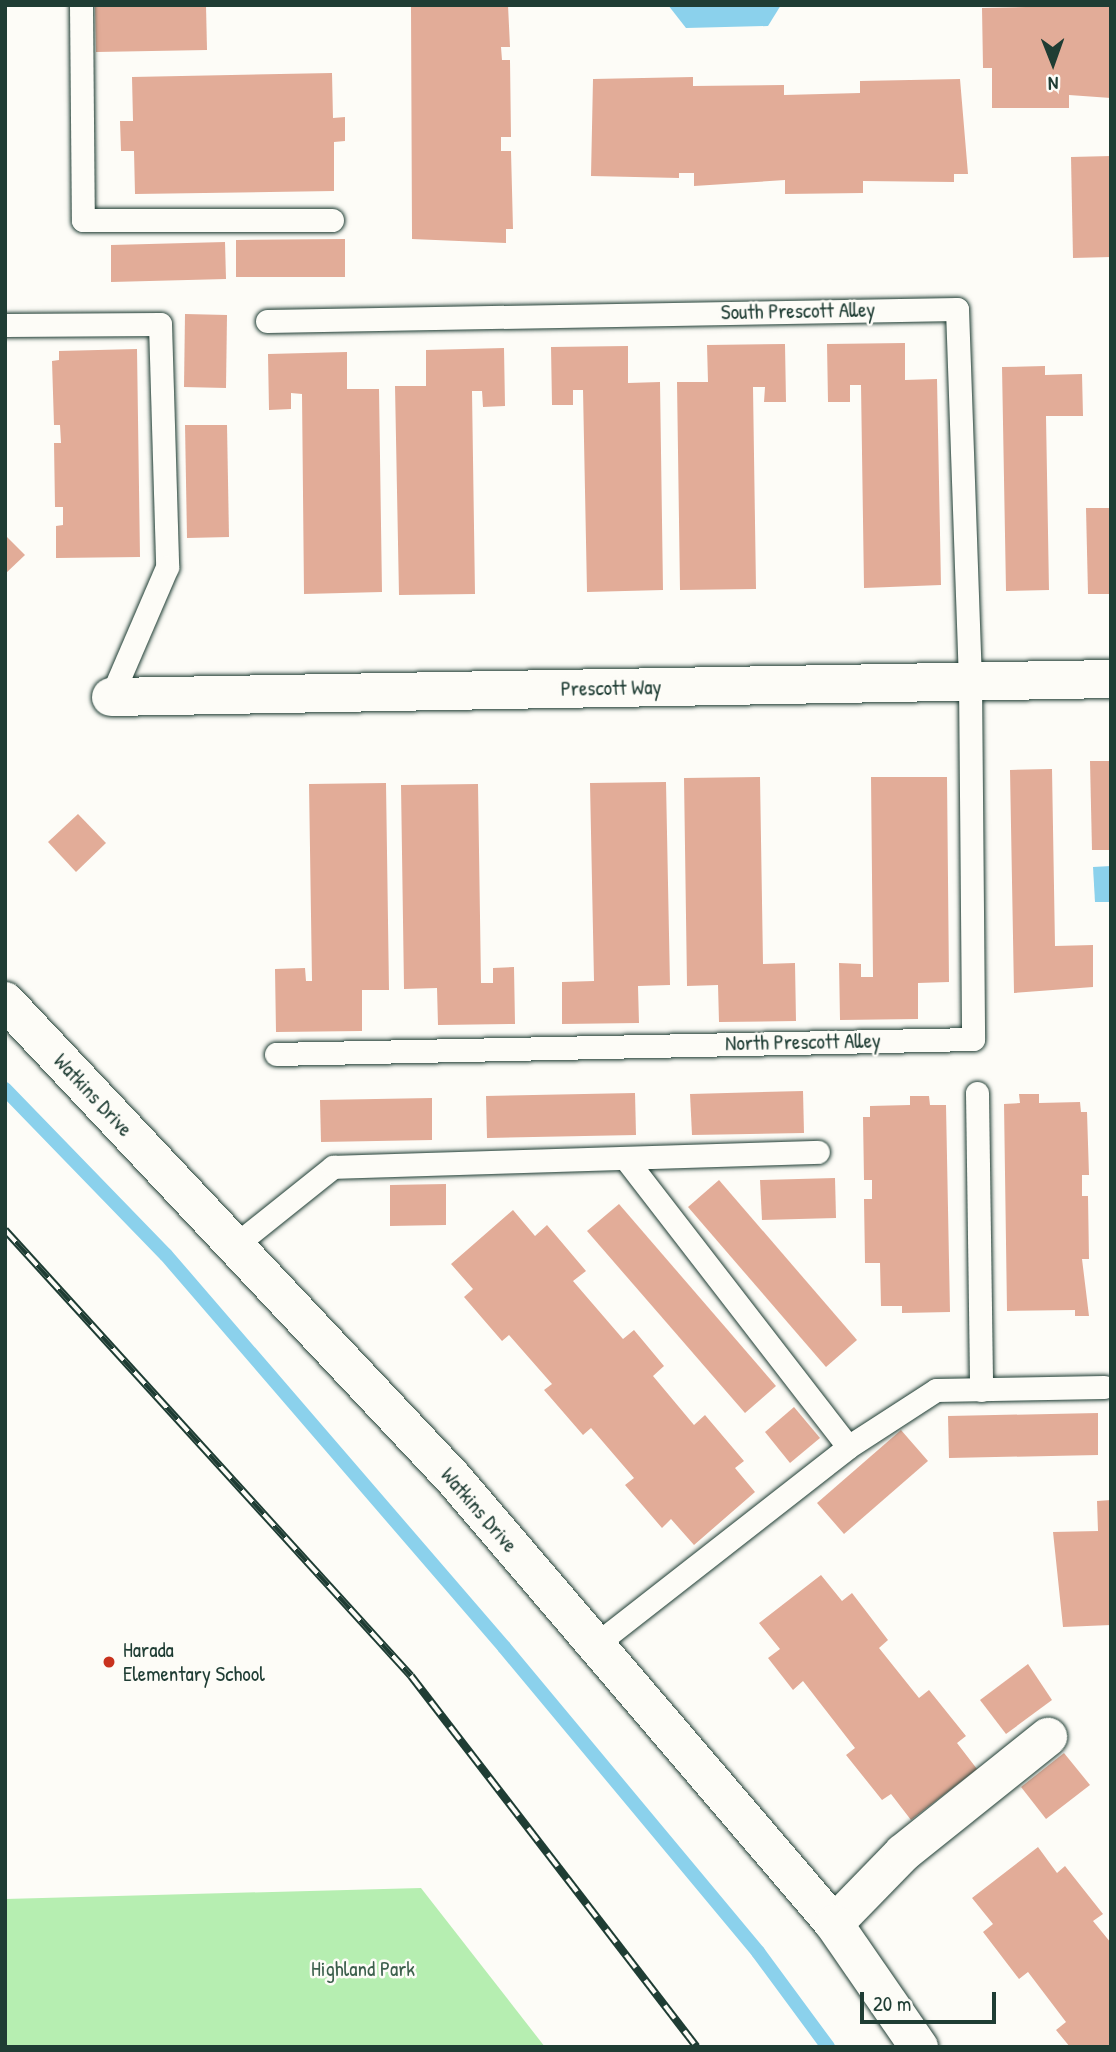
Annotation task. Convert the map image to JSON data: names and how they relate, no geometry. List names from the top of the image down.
{
  "streets": {
    "street": ["Prescott Way", "Watkins Drive"],
    "lane": ["South Prescott Alley", "North Prescott Alley"]
  },
  "crossings": [
    ["South Prescott Alley", "Prescott Way"],
    ["South Prescott Alley", "North Prescott Alley"],
    ["Prescott Way", "North Prescott Alley"]
  ],
  "parks": ["Highland Park"],
  "places": ["Harada Elementary School"],
  "scale_bar": "20 m",
  "north": "bottom"
}
